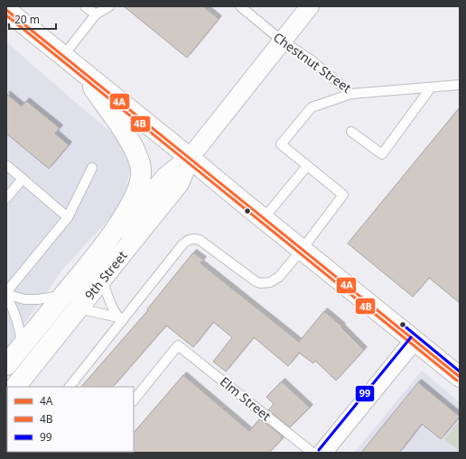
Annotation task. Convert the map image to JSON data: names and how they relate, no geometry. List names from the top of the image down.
{
  "streets": {
    "main road": ["9th Street"],
    "lane": ["Chestnut Street", "Elm Street"]
  },
  "crossings": [
    ["Chestnut Street", "9th Street"]
  ],
  "lines": ["transit line 4A", "transit line 4B", "transit line 99"],
  "legend": ["4A", "4B", "99"],
  "scale_bar": "20 m"
}
